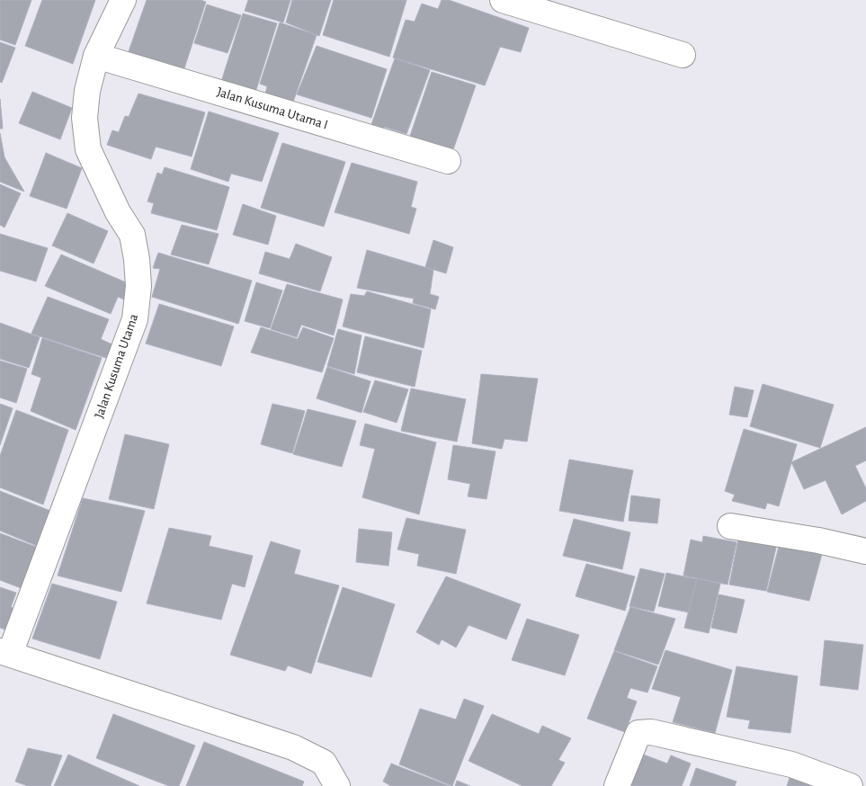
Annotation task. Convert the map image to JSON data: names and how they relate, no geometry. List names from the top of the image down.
{
  "streets": {
    "street": ["Jalan Kusuma Utama I", "Jalan Kusuma Utama"]
  },
  "crossings": [
    ["Jalan Kusuma Utama I", "Jalan Kusuma Utama"]
  ]
}
